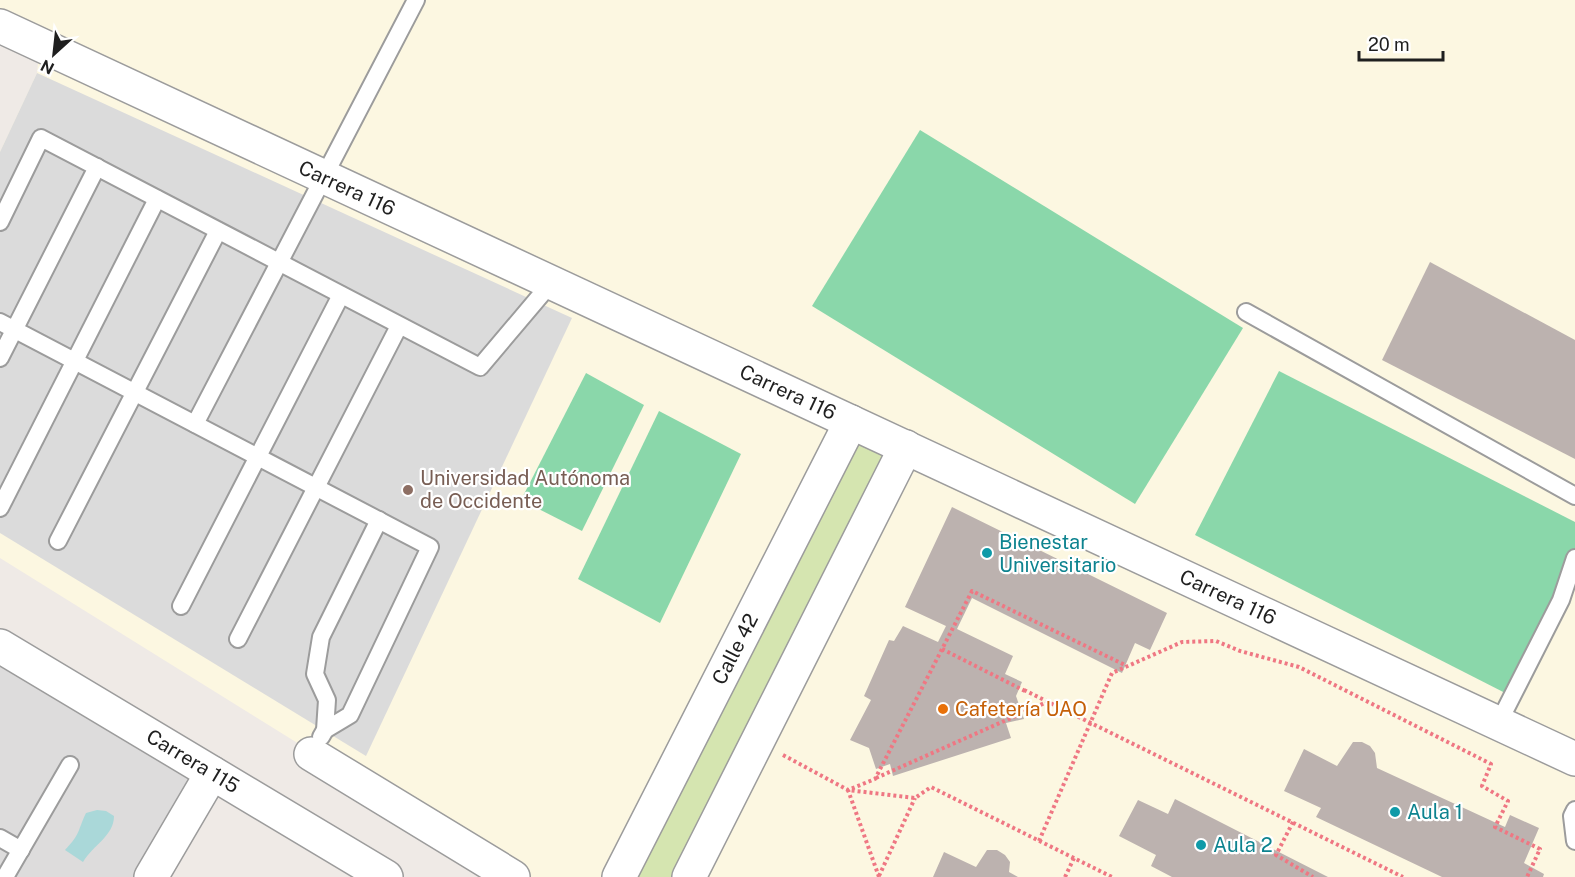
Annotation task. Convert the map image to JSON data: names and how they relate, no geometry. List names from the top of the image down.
{
  "streets": {
    "street": ["Carrera 116", "Calle 42", "Carrera 115"]
  },
  "crossings": [
    ["Carrera 116", "Calle 42"]
  ],
  "places": [
    "Universidad Autónoma de Occidente",
    "Bienestar Universitario",
    "Cafetería UAO",
    "Aula 1",
    "Aula 2"
  ],
  "scale_bar": "20 m",
  "north": "bottom left"
}
